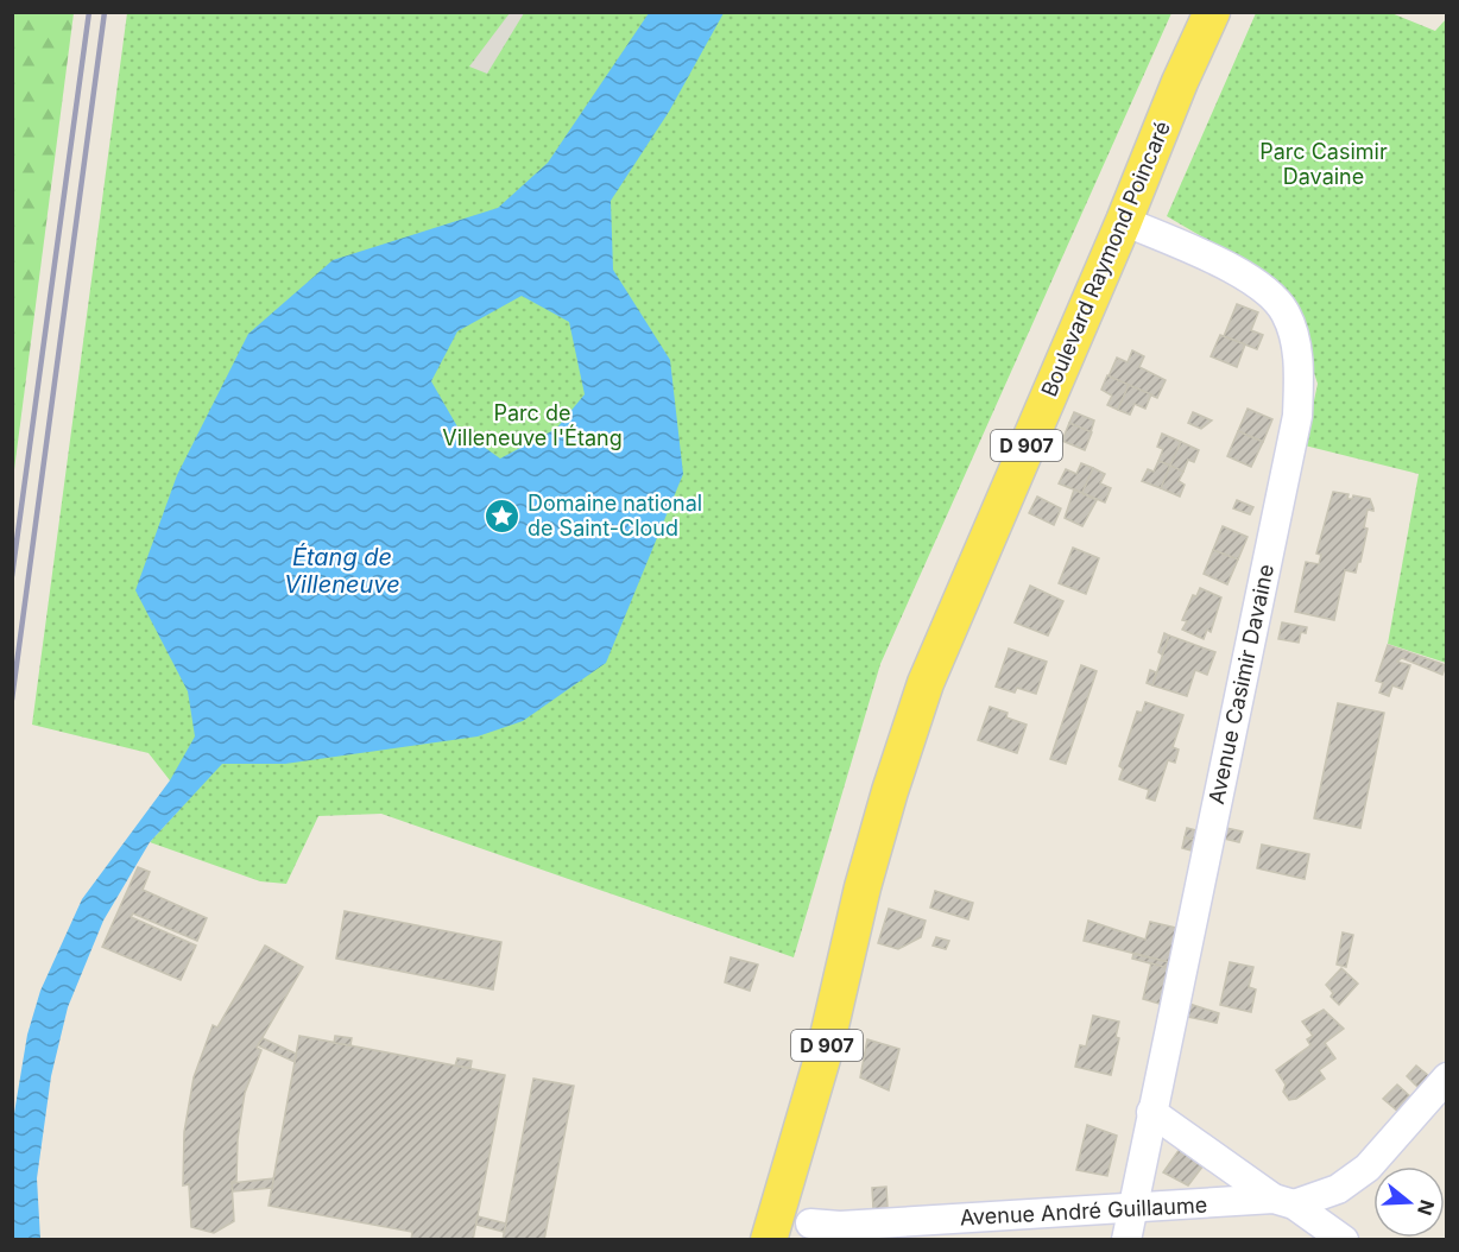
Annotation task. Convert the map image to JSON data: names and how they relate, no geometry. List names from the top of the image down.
{
  "streets": {
    "main road": ["Boulevard Raymond Poincaré", "D 907"],
    "street": ["Avenue Casimir Davaine", "Avenue André Guillaume"]
  },
  "crossings": [
    ["Boulevard Raymond Poincaré", "Avenue Casimir Davaine"],
    ["Avenue Casimir Davaine", "Avenue André Guillaume"]
  ],
  "water": ["Étang de Villeneuve"],
  "parks": ["Parc Casimir Davaine", "Parc de Villeneuve l'Étang"],
  "places": {
    "place": ["Domaine national de Saint-Cloud"]
  },
  "north": "right"
}
